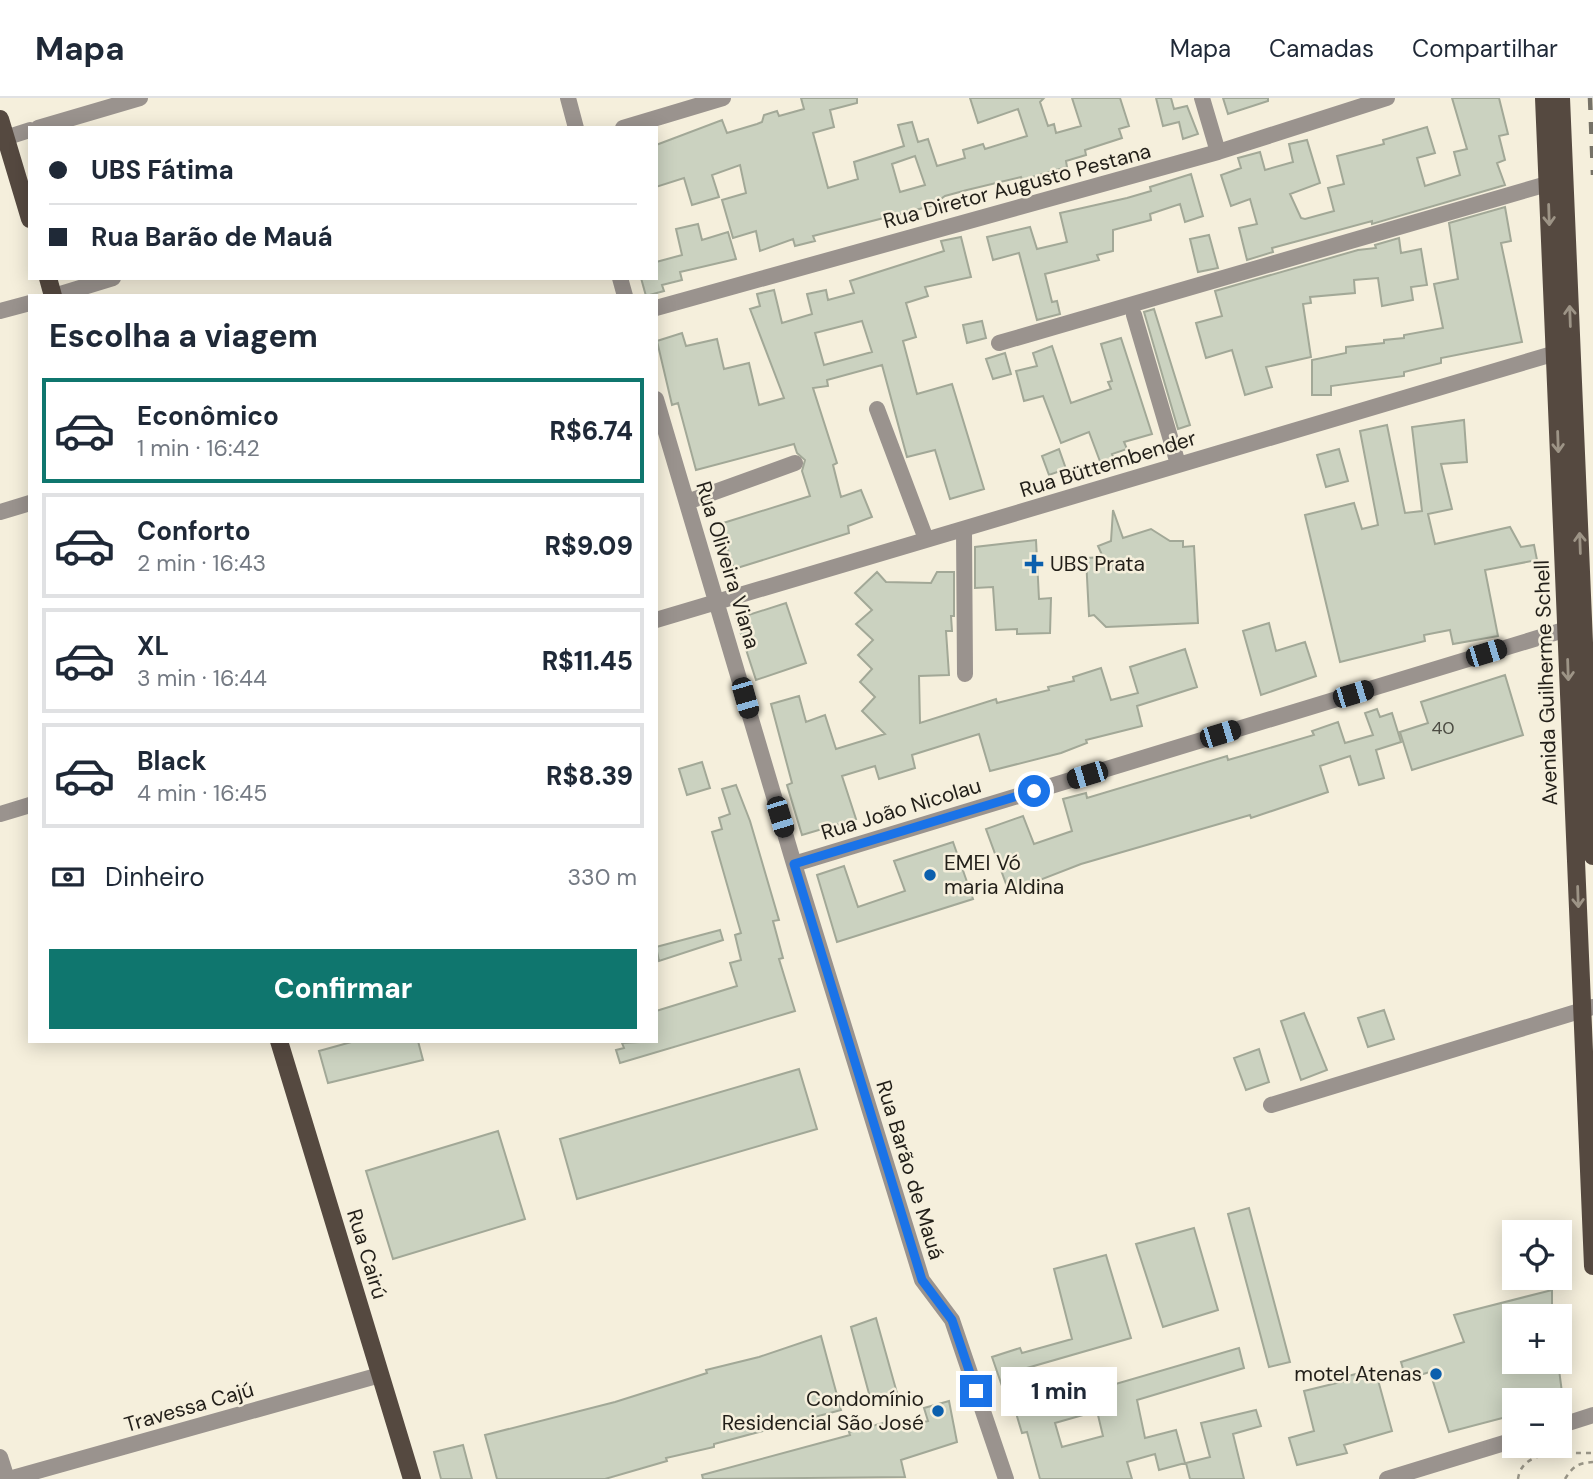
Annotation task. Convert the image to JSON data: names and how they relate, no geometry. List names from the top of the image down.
{
  "streets": {
    "main road": ["Avenida Guilherme Schell", "Rua Cairú"],
    "street": [
      "Rua Diretor Augusto Pestana",
      "Rua Büttembender",
      "Rua Oliveira Viana",
      "Rua João Nicolau",
      "Rua Barão de Mauá",
      "Travessa Cajú"
    ]
  },
  "crossings": [
    ["Rua Büttembender", "Rua Oliveira Viana"],
    ["Rua Büttembender", "Avenida Guilherme Schell"],
    ["Rua Oliveira Viana", "Rua João Nicolau"],
    ["Rua Oliveira Viana", "Rua Barão de Mauá"],
    ["Avenida Guilherme Schell", "Rua João Nicolau"],
    ["Rua João Nicolau", "Rua Barão de Mauá"],
    ["Rua Cairú", "Travessa Cajú"]
  ],
  "places": {
    "health": ["UBS Prata"],
    "other": ["EMEI Vó maria Aldina", "motel Atenas", "Condomínio Residencial São José"]
  },
  "house_numbers": ["40"],
  "page": {
    "header": "Mapa",
    "nav": ["Mapa", "Camadas", "Compartilhar"],
    "banner": ["UBS Fátima", "Rua Barão de Mauá"],
    "heading": "Escolha a viagem",
    "list": [
      {
        "name": "Econômico",
        "note": "1 min · 16:42",
        "value": "R$6.74"
      },
      {
        "name": "Conforto",
        "note": "2 min · 16:43",
        "value": "R$9.09"
      },
      {
        "name": "XL",
        "note": "3 min · 16:44",
        "value": "R$11.45"
      },
      {
        "name": "Black",
        "note": "4 min · 16:45",
        "value": "R$8.39"
      }
    ],
    "pay": ["Dinheiro", "330 m"],
    "buttons": "Confirmar",
    "map_buttons": ["+", "−"],
    "bubble": "1 min"
  }
}
